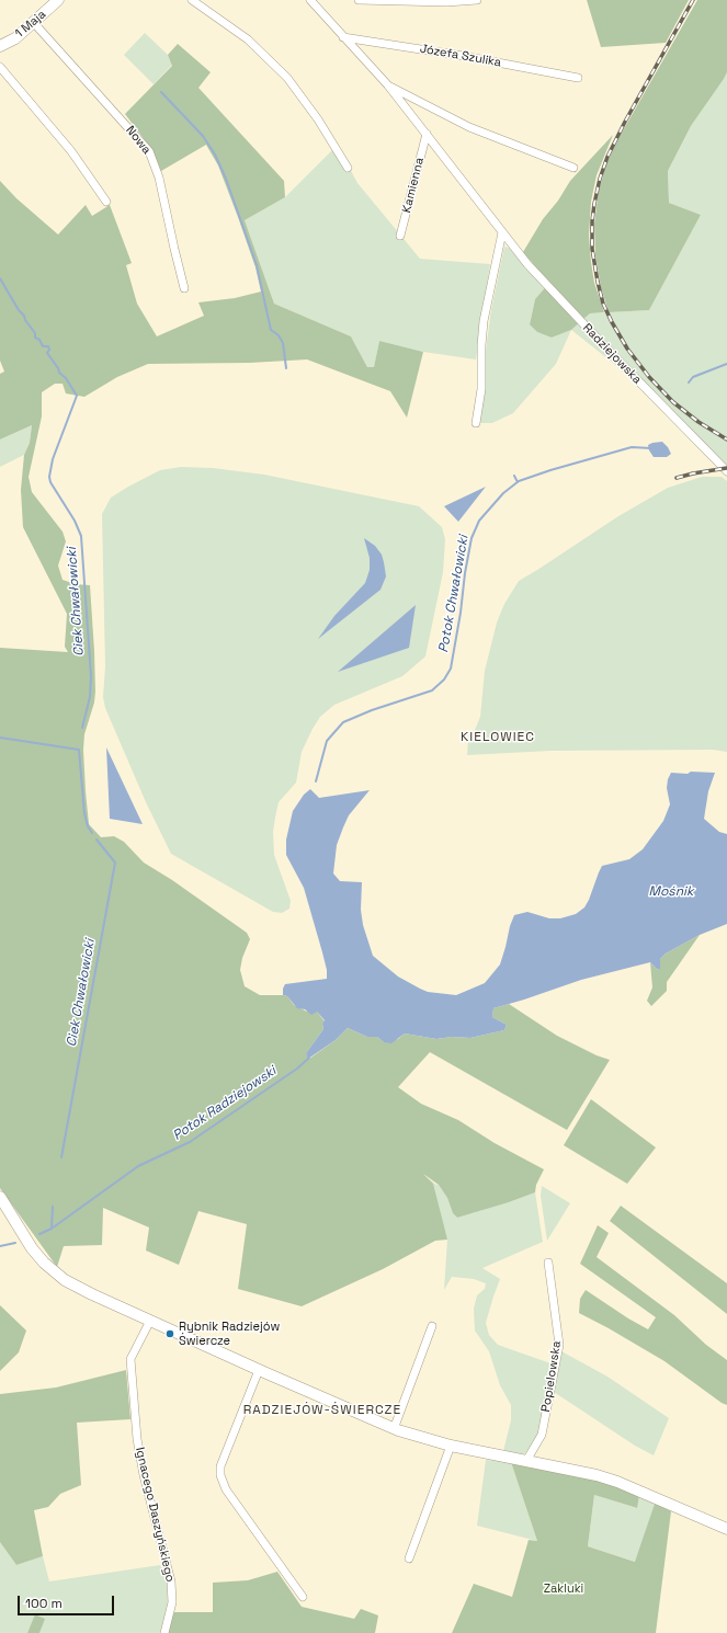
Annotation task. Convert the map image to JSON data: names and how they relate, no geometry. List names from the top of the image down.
{
  "streets": {
    "street": [
      "1 Maja",
      "Józefa Szulika",
      "Nowa",
      "Kamienna",
      "Radziejowska",
      "Popielowska",
      "Ignacego Daszyńskiego"
    ]
  },
  "crossings": [
    ["1 Maja", "Nowa"],
    ["Kamienna", "Radziejowska"]
  ],
  "districts": ["KIELOWIEC", "RADZIEJÓW-ŚWIERCZE"],
  "water": [
    "Potok Chwałowicki",
    "Ciek Chwałowicki",
    "Mośnik",
    "Potok Radziejowski"
  ],
  "parks": ["Zakluki"],
  "places": ["Rybnik Radziejów Świercze"],
  "scale_bar": "100 m"
}
